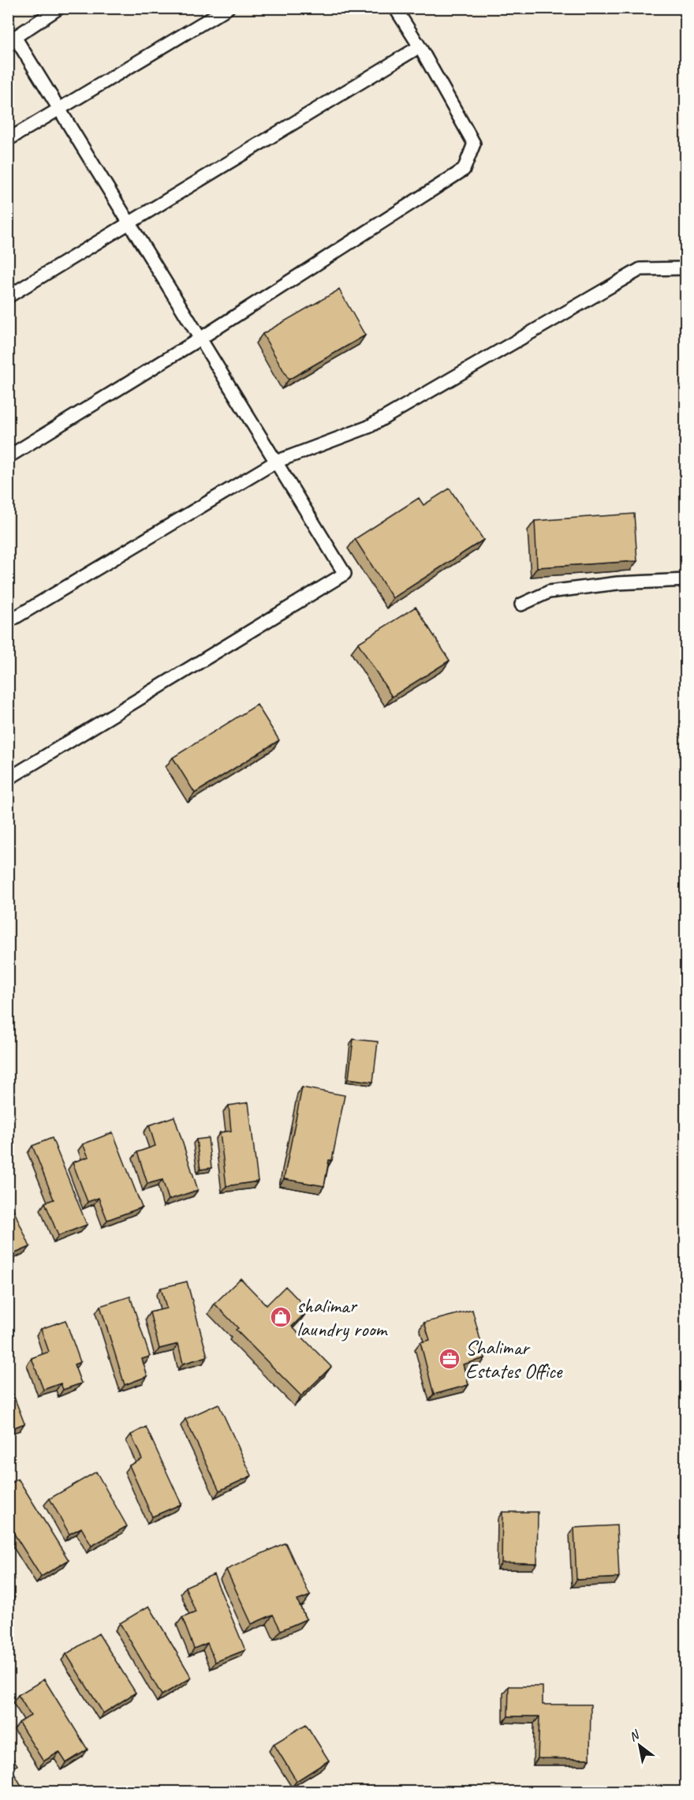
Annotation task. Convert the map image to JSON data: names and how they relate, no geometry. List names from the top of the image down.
{
  "places": {
    "shop": ["shalimar laundry room"],
    "office": ["Shalimar Estates Office"]
  },
  "north": "top left"
}
